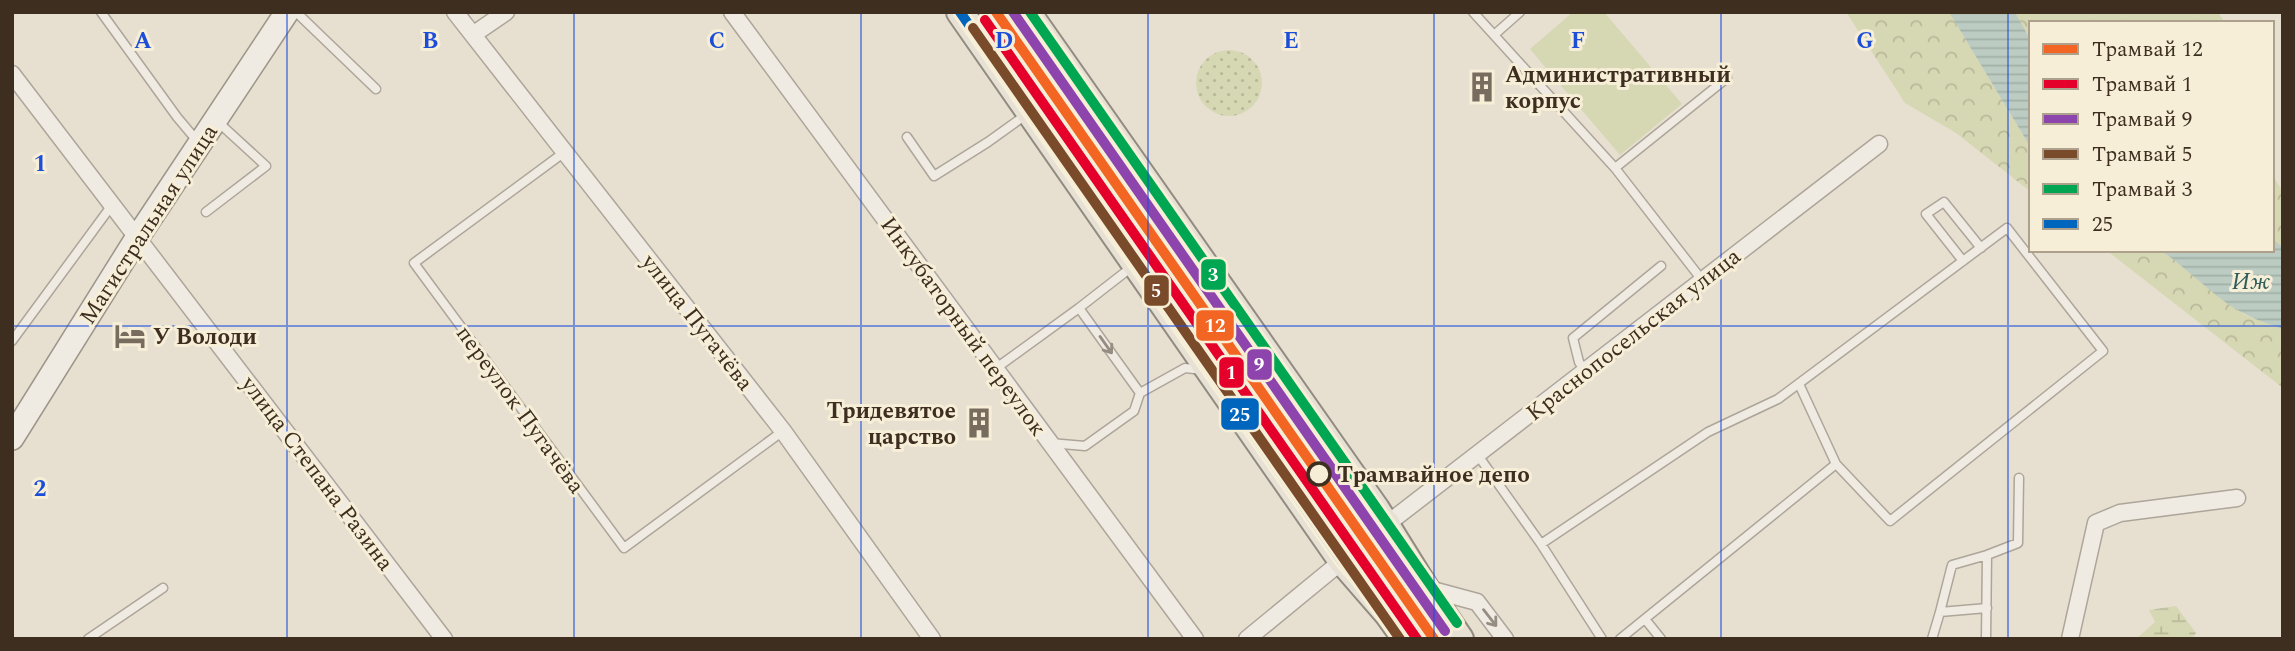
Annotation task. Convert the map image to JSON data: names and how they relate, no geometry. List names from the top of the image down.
{
  "streets": {
    "street": [
      "Магистральная улица",
      "улица Пугачёва",
      "Инкубаторный переулок",
      "Краснопосельская улица",
      "улица Степана Разина"
    ],
    "lane": ["переулок Пугачёва"]
  },
  "crossings": [
    ["Магистральная улица", "улица Степана Разина"],
    ["улица Пугачёва", "переулок Пугачёва"]
  ],
  "water": ["Иж"],
  "places": {
    "building": ["Административный корпус", "Тридевятое царство"],
    "hotel": ["У Володи"],
    "other": ["Трамвайное депо"]
  },
  "lines": [
    "tram line 12",
    "tram line 9",
    "tram line 3",
    "transit line 25",
    "tram line 1",
    "tram line 5"
  ],
  "legend": [
    "Трамвай 12",
    "Трамвай 1",
    "Трамвай 9",
    "Трамвай 5",
    "Трамвай 3",
    "25"
  ],
  "grid": {
    "columns": [
      "A",
      "B",
      "C",
      "D",
      "E",
      "F",
      "G"
    ],
    "rows": ["1", "2"]
  }
}
